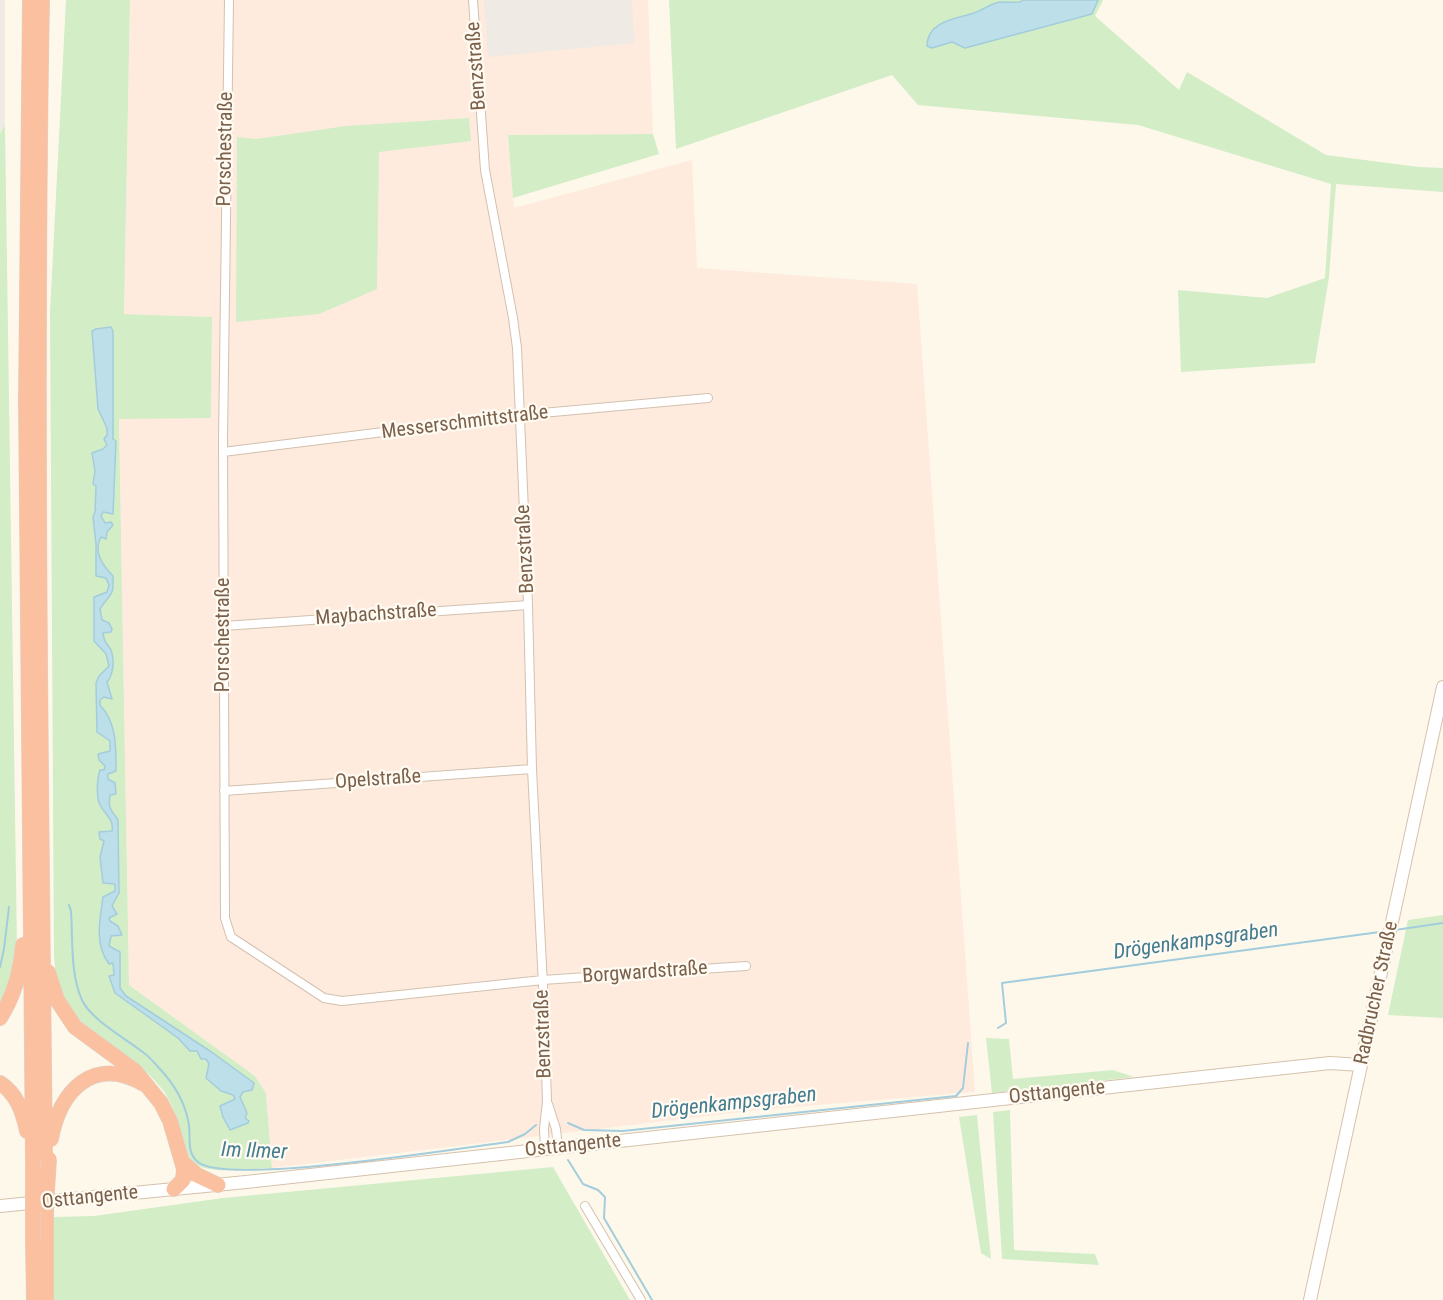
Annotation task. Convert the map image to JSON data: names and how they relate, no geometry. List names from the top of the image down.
{
  "streets": {
    "street": [
      "Benzstraße",
      "Porschestraße",
      "Messerschmittstraße",
      "Maybachstraße",
      "Opelstraße",
      "Borgwardstraße",
      "Radbrucher Straße",
      "Osttangente"
    ]
  },
  "crossings": [
    ["Benzstraße", "Porschestraße"],
    ["Benzstraße", "Messerschmittstraße"],
    ["Benzstraße", "Maybachstraße"],
    ["Benzstraße", "Opelstraße"],
    ["Benzstraße", "Borgwardstraße"],
    ["Benzstraße", "Osttangente"],
    ["Porschestraße", "Messerschmittstraße"],
    ["Porschestraße", "Maybachstraße"],
    ["Porschestraße", "Opelstraße"],
    ["Porschestraße", "Borgwardstraße"],
    ["Radbrucher Straße", "Osttangente"]
  ],
  "water": ["Drögenkampsgraben", "Im Ilmer"]
}
